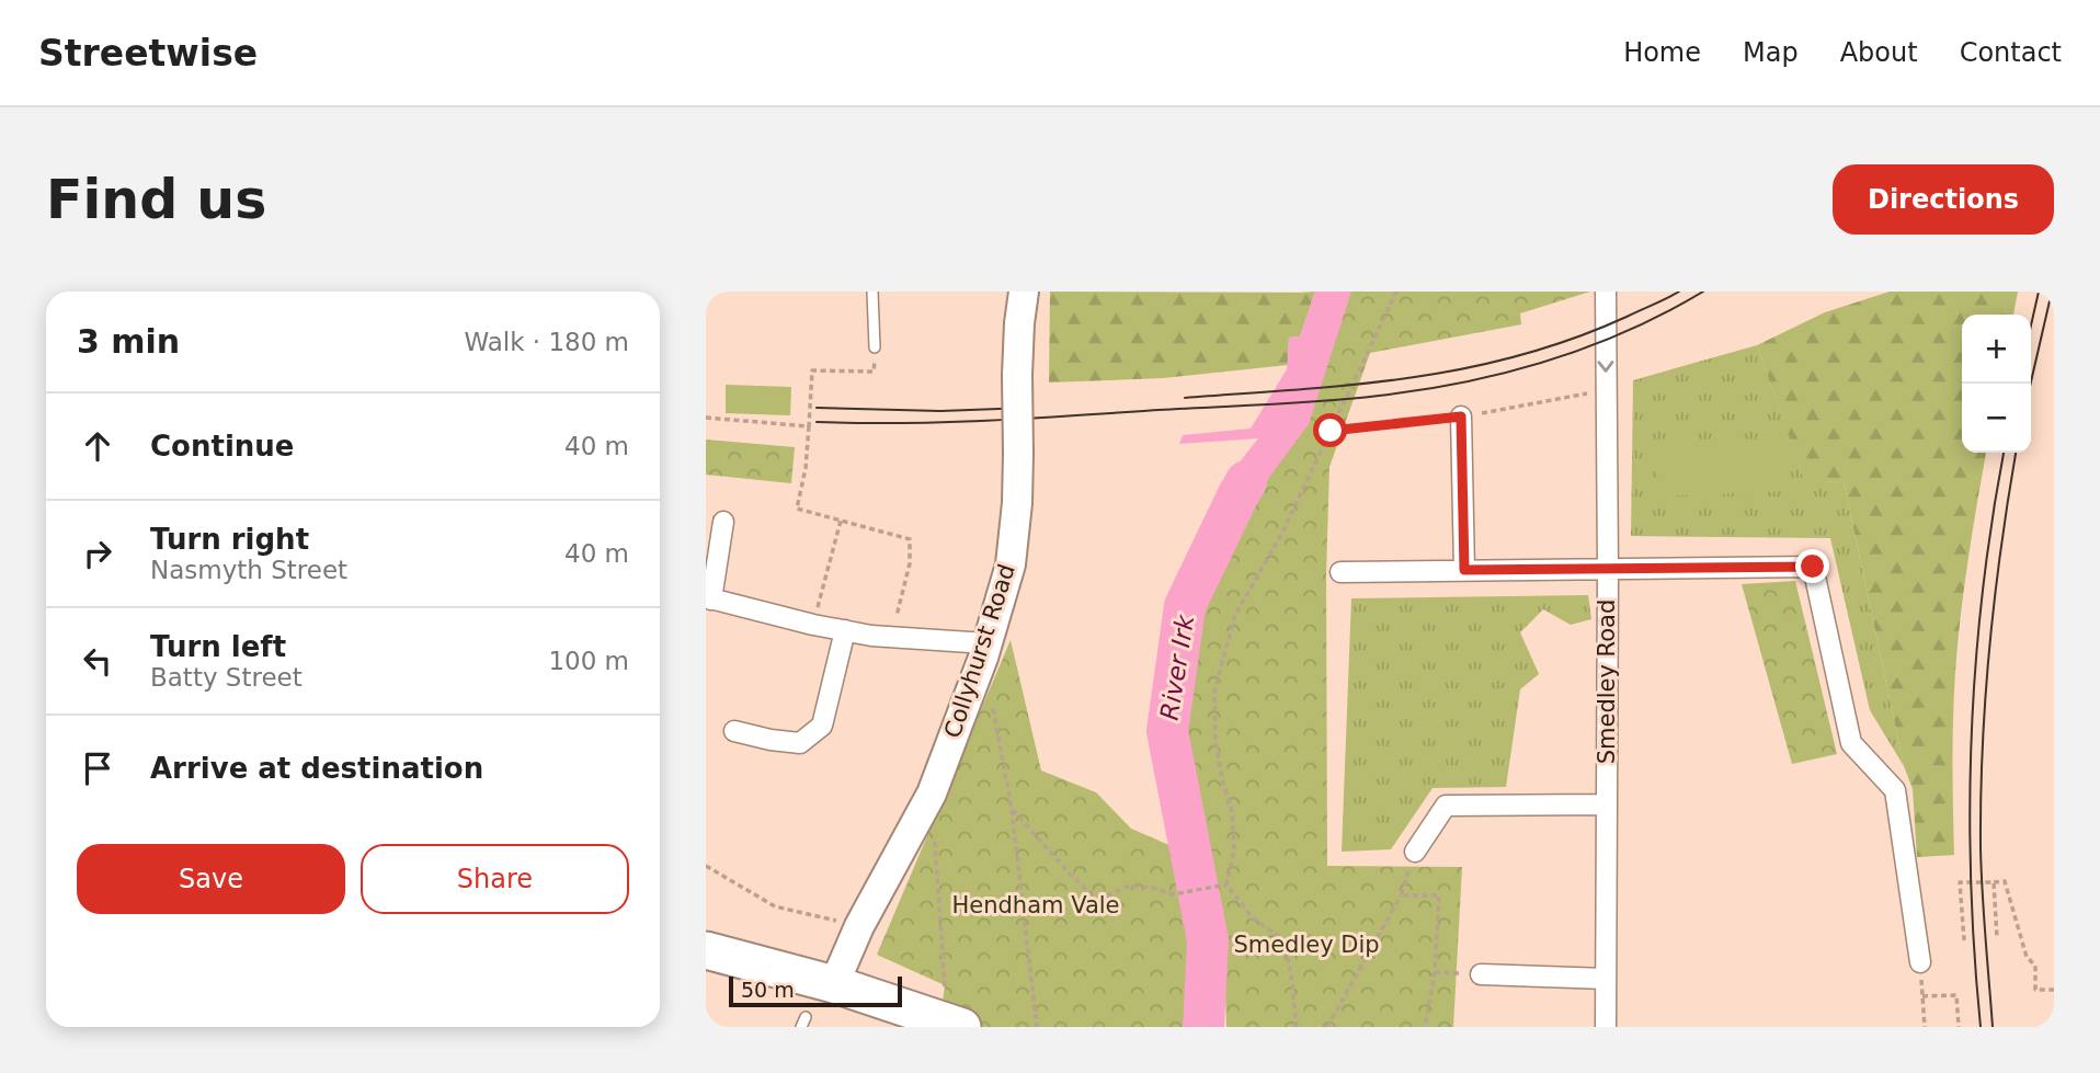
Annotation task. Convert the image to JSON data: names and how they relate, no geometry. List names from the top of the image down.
{
  "streets": {
    "street": ["Collyhurst Road", "Smedley Road"]
  },
  "water": ["River Irk"],
  "parks": ["Hendham Vale", "Smedley Dip"],
  "scale_bar": "50 m",
  "page": {
    "header": "Streetwise",
    "nav": [
      "Home",
      "Map",
      "About",
      "Contact"
    ],
    "buttons": [
      "Directions",
      ["Save", "Share"]
    ],
    "title": "Find us",
    "heading": ["3 min", "Walk · 180 m"],
    "map_buttons": ["+", "−"],
    "list": [
      ["Continue", "40 m"],
      ["Turn right", "Nasmyth Street", "40 m"],
      ["Turn left", "Batty Street", "100 m"],
      "Arrive at destination"
    ],
    "scale": "50 m"
  }
}
